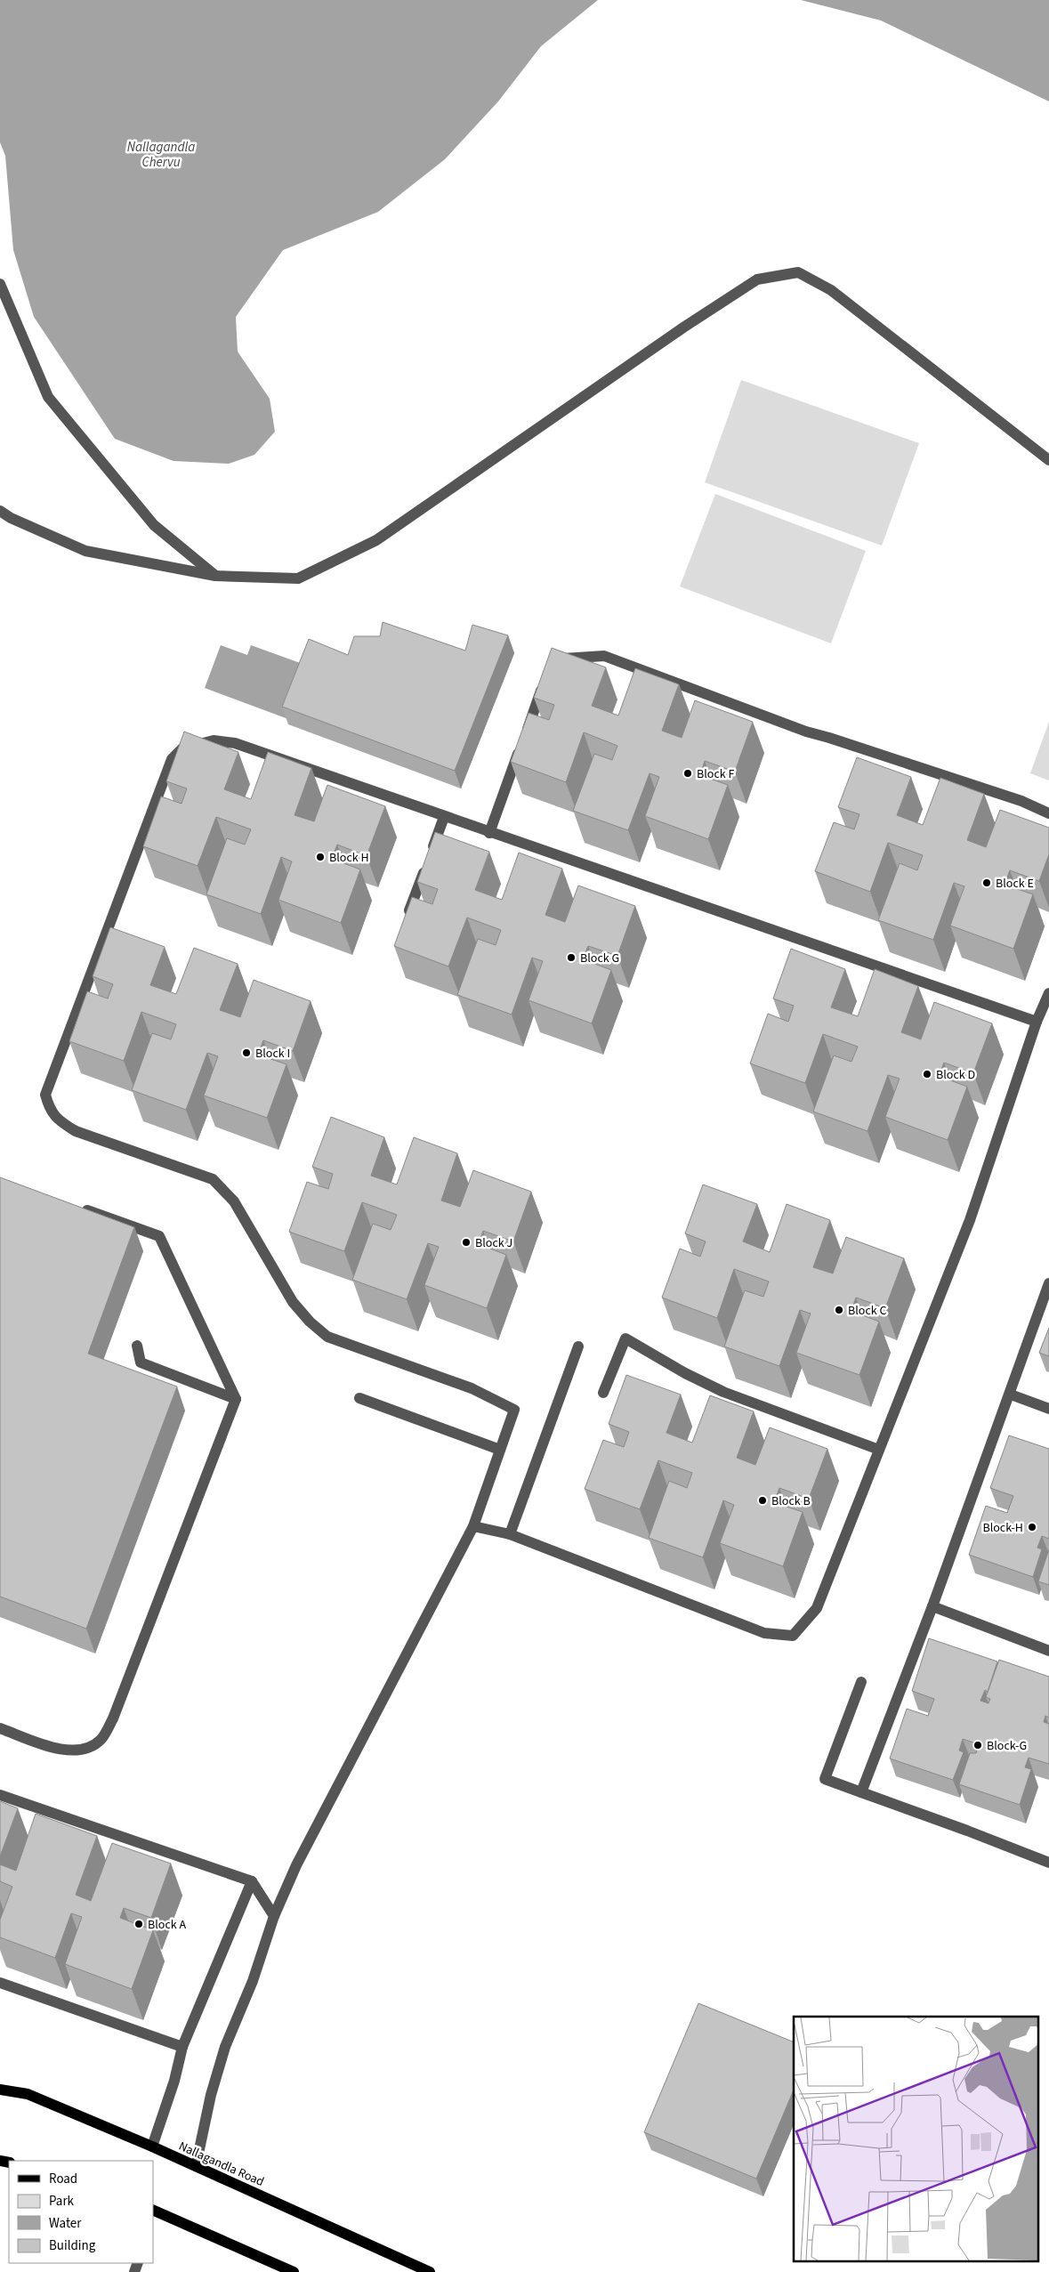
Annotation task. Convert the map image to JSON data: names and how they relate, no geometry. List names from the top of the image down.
{
  "streets": {
    "main road": ["Nallagandla Road"]
  },
  "water": ["Nallagandla Chervu"],
  "places": [
    "Block F",
    "Block H",
    "Block E",
    "Block G",
    "Block I",
    "Block D",
    "Block J",
    "Block C",
    "Block B",
    "Block-H",
    "Block-G",
    "Block A"
  ],
  "legend": [
    "Road",
    "Park",
    "Water",
    "Building"
  ]
}
